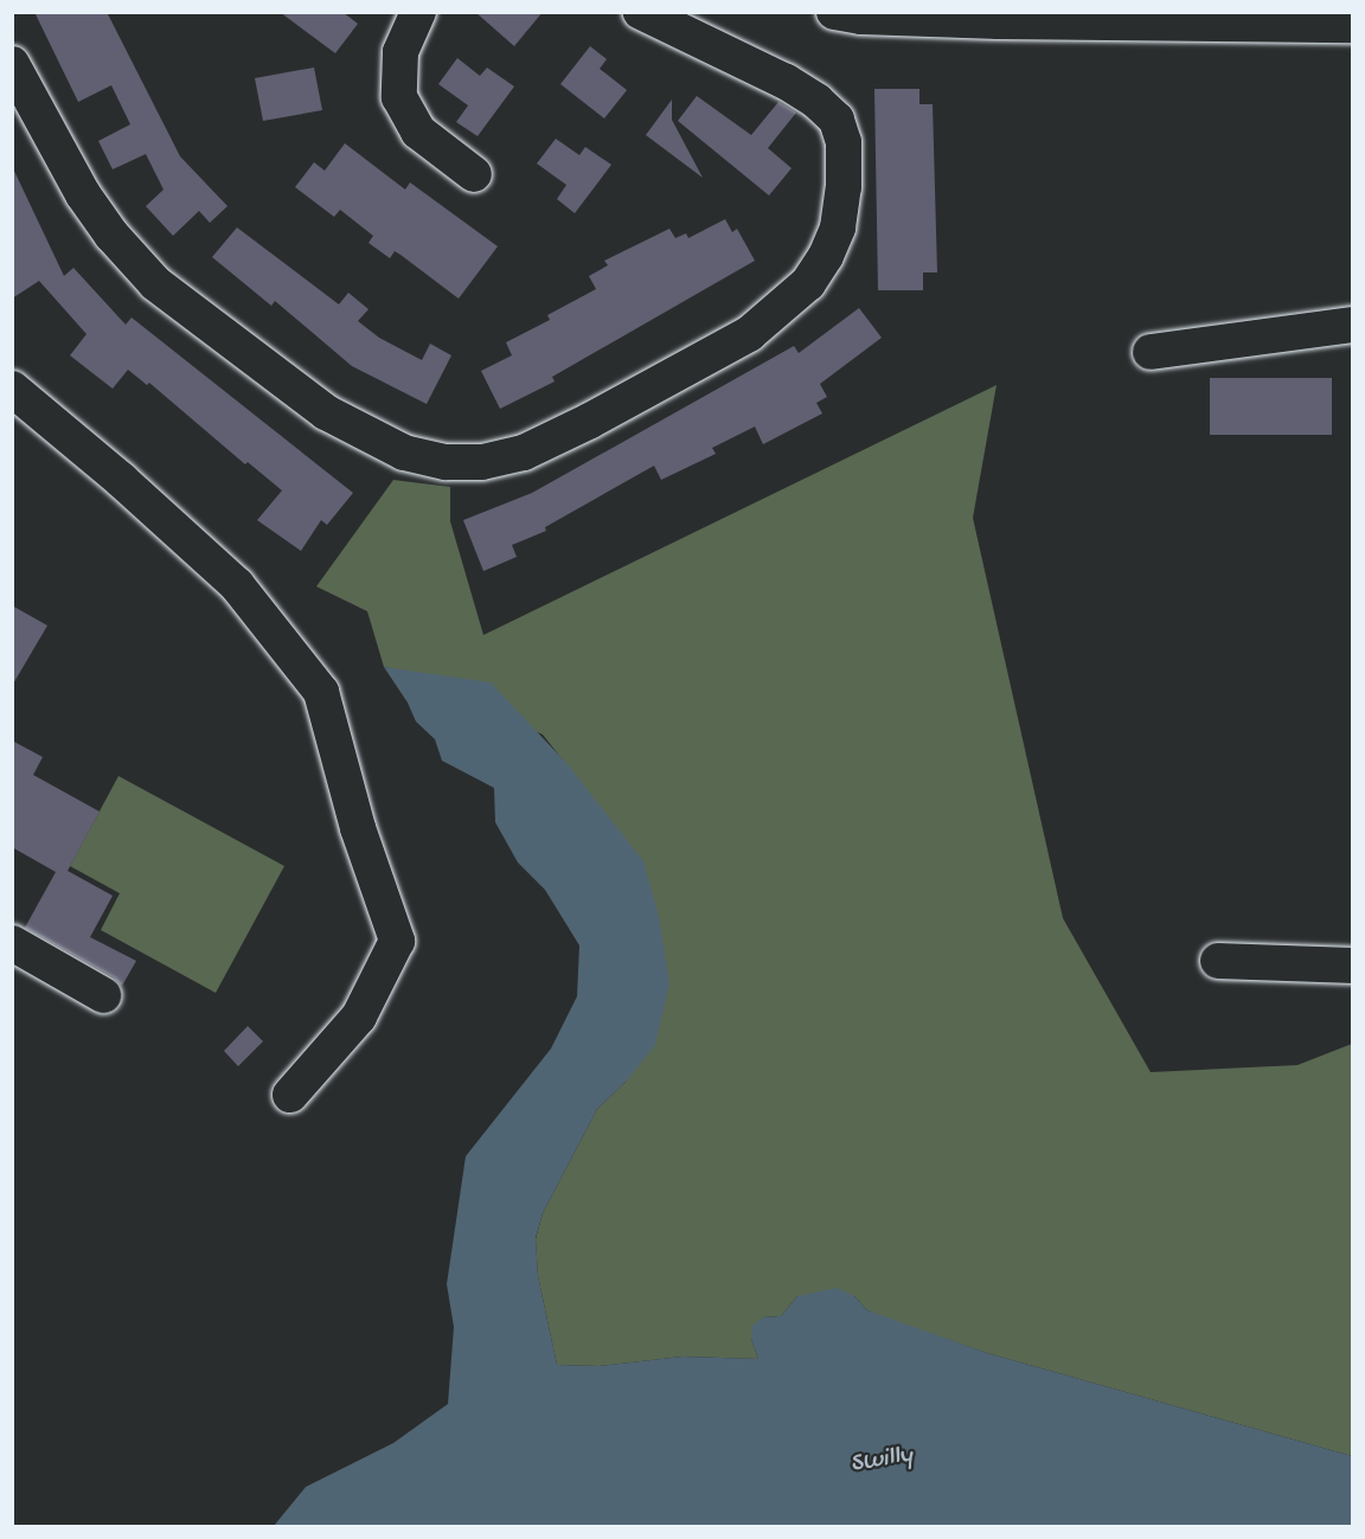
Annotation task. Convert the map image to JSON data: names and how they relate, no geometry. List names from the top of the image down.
{
  "water": ["Swilly"]
}
